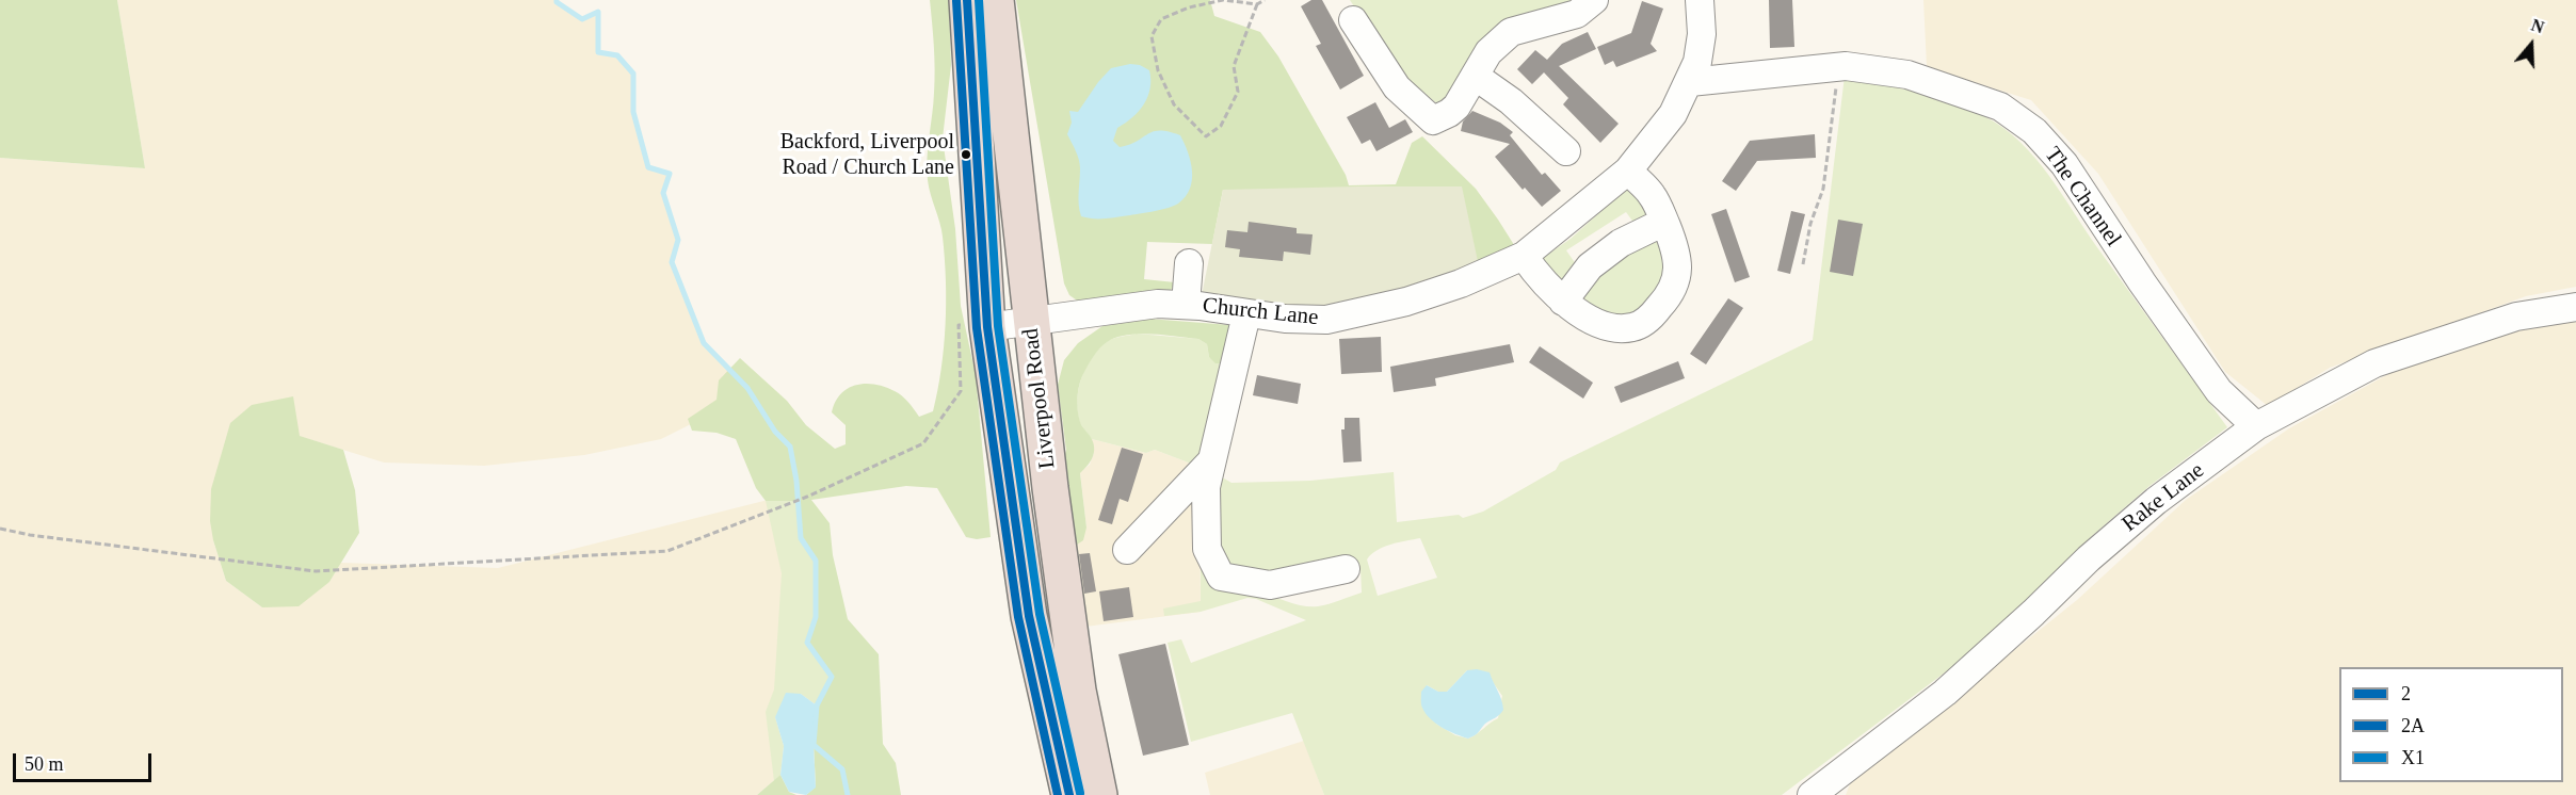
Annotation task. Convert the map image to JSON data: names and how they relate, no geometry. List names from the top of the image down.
{
  "streets": {
    "highway": ["Liverpool Road"],
    "street": ["The Channel", "Church Lane", "Rake Lane"]
  },
  "crossings": [
    ["The Channel", "Church Lane"],
    ["The Channel", "Rake Lane"],
    ["Church Lane", "Liverpool Road"]
  ],
  "places": ["Backford, Liverpool Road / Church Lane"],
  "lines": ["transit line 2", "transit line X1", "transit line 2A"],
  "legend": ["2", "2A", "X1"],
  "scale_bar": "50 m",
  "north": "top"
}
